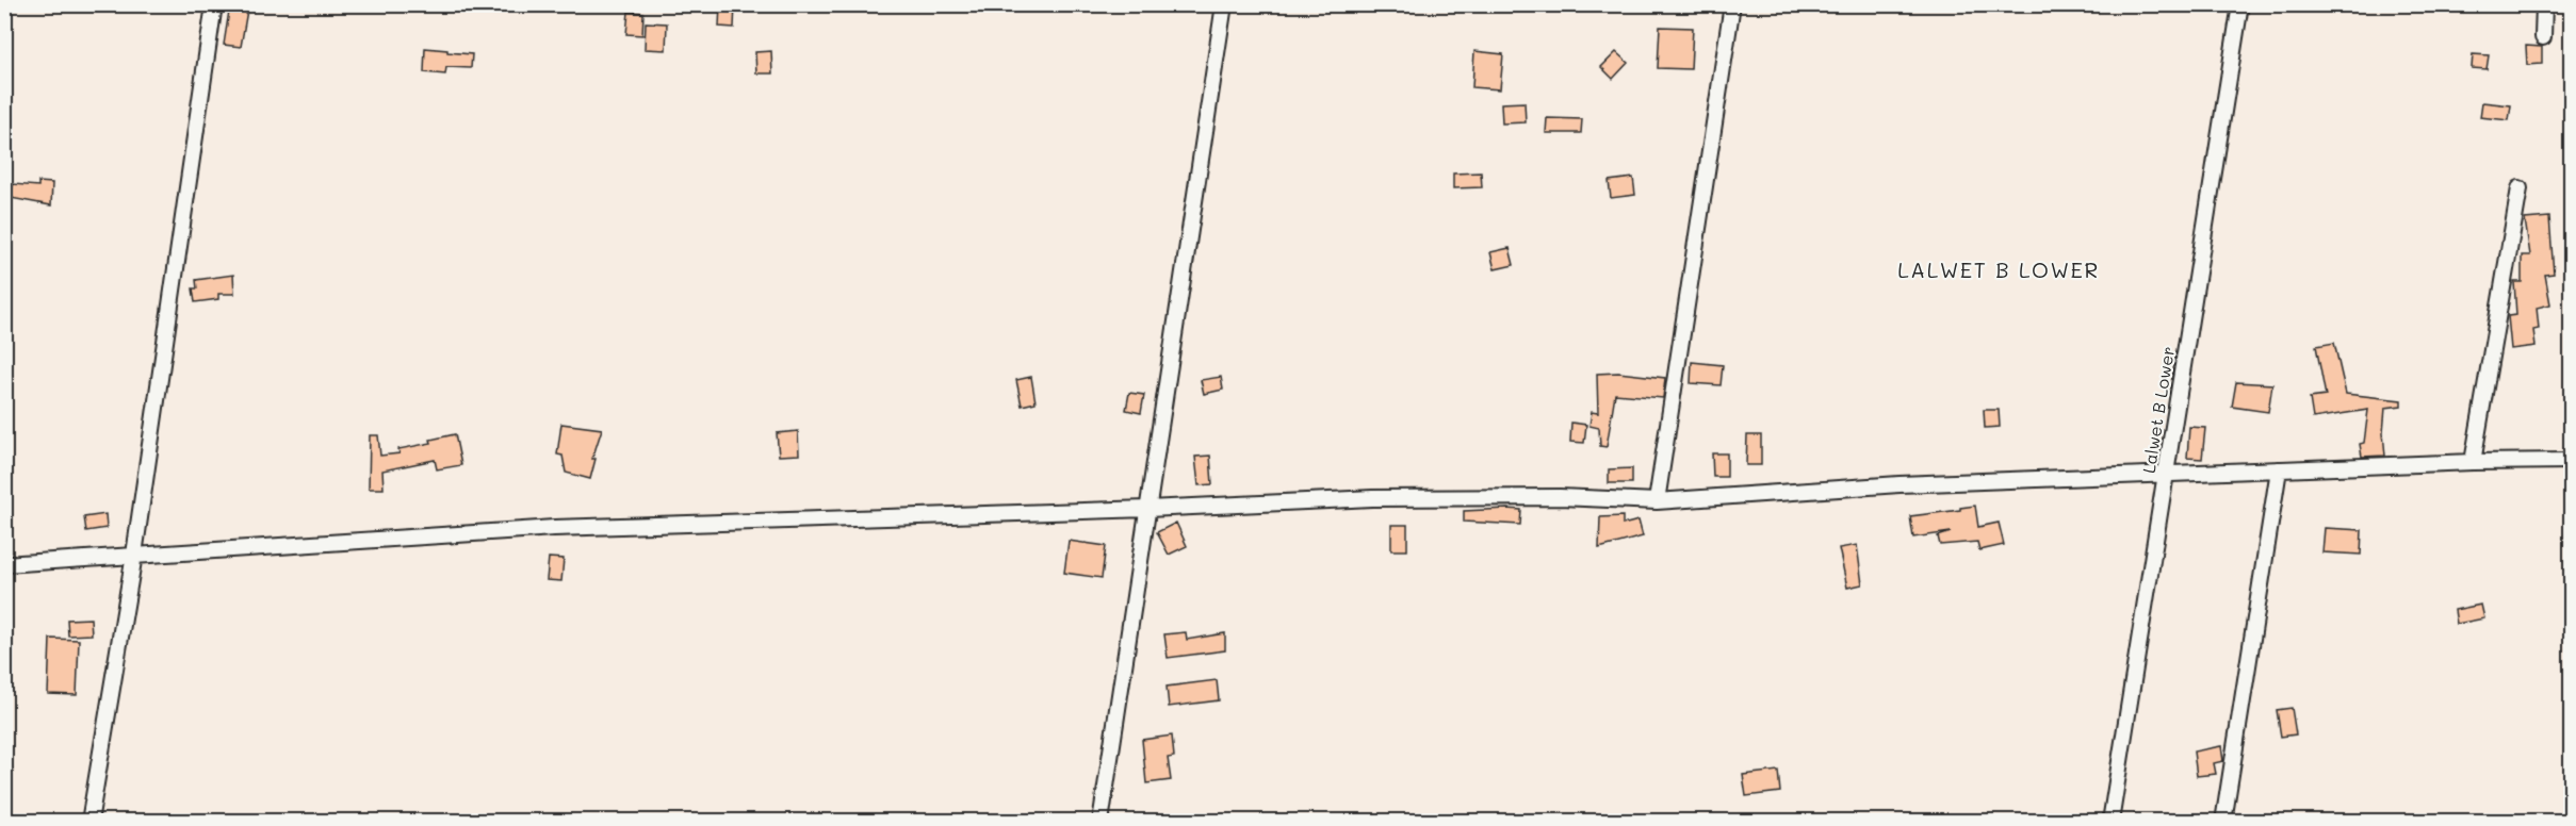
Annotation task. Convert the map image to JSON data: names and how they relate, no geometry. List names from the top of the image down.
{
  "streets": {
    "street": ["Lalwet B Lower"]
  },
  "districts": ["LALWET B LOWER"]
}
